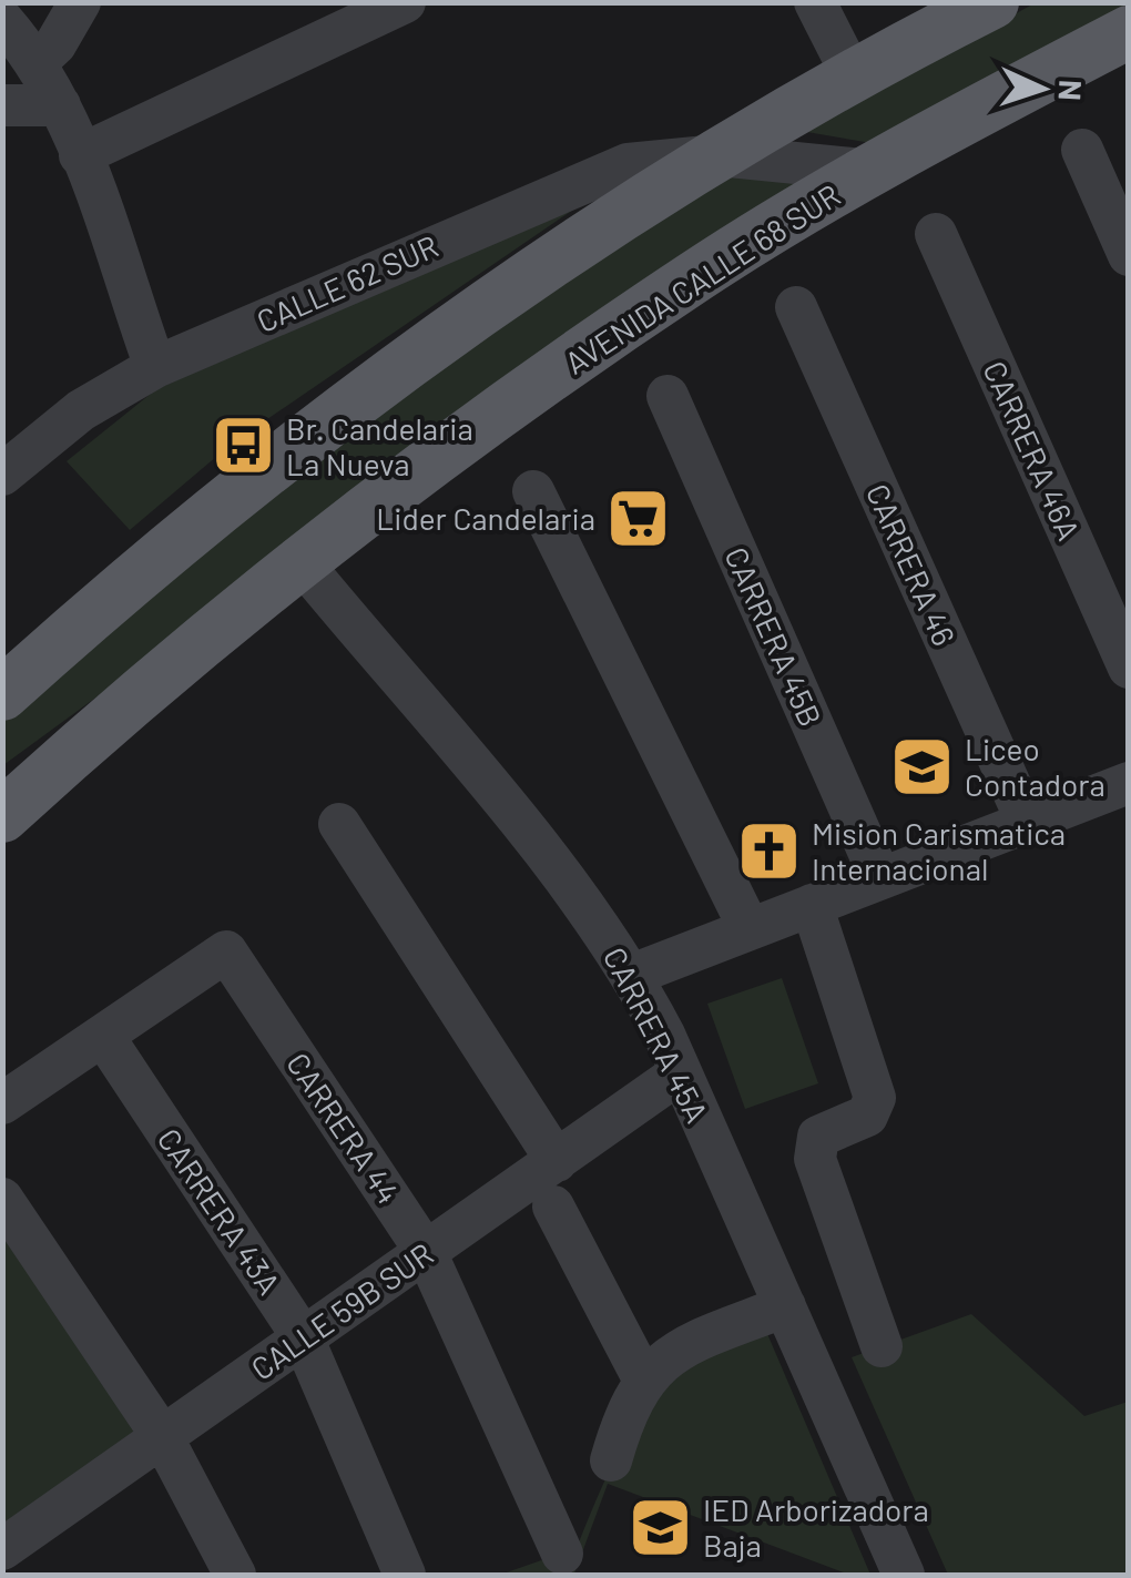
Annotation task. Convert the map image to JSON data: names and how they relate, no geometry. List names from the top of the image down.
{
  "streets": {
    "main road": ["AVENIDA CALLE 68 SUR"],
    "street": [
      "CALLE 62 SUR",
      "CARRERA 46A",
      "CARRERA 46",
      "CARRERA 45B",
      "CARRERA 45A",
      "CARRERA 44",
      "CARRERA 43A",
      "CALLE 59B SUR"
    ]
  },
  "crossings": [
    ["AVENIDA CALLE 68 SUR", "CALLE 62 SUR"],
    ["AVENIDA CALLE 68 SUR", "CARRERA 45A"],
    ["CARRERA 45A", "CALLE 59B SUR"],
    ["CARRERA 44", "CARRERA 43A"],
    ["CARRERA 44", "CALLE 59B SUR"],
    ["CARRERA 43A", "CALLE 59B SUR"]
  ],
  "places": {
    "bus stop": ["Br. Candelaria La Nueva"],
    "supermarket": ["Lider Candelaria"],
    "school or university": ["Liceo Contadora", "IED Arborizadora Baja"],
    "church": ["Mision Carismatica Internacional"]
  },
  "north": "right"
}
